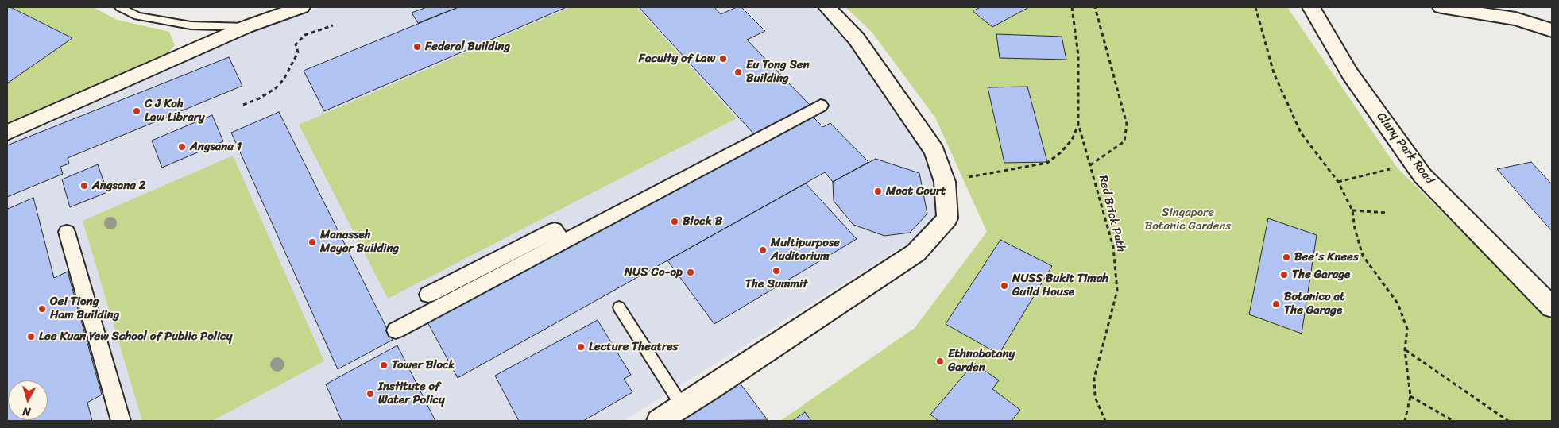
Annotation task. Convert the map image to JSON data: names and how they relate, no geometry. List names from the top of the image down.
{
  "streets": {
    "street": ["Cluny Park Road"],
    "path": ["Red Brick Path"]
  },
  "parks": ["Singapore Botanic Gardens"],
  "places": [
    "Federal Building",
    "Faculty of Law",
    "Eu Tong Sen Building",
    "C J Koh Law Library",
    "Angsana 1",
    "Angsana 2",
    "Moot Court",
    "Block B",
    "Manasseh Meyer Building",
    "Multipurpose Auditorium",
    "Bee's Knees",
    "The Summit",
    "NUS Co-op",
    "The Garage",
    "NUSS Bukit Timah Guild House",
    "Botanico at The Garage",
    "Oei Tiong Ham Building",
    "Lee Kuan Yew School of Public Policy",
    "Lecture Theatres",
    "Ethnobotany Garden",
    "Tower Block",
    "Institute of Water Policy"
  ],
  "north": "bottom"
}
